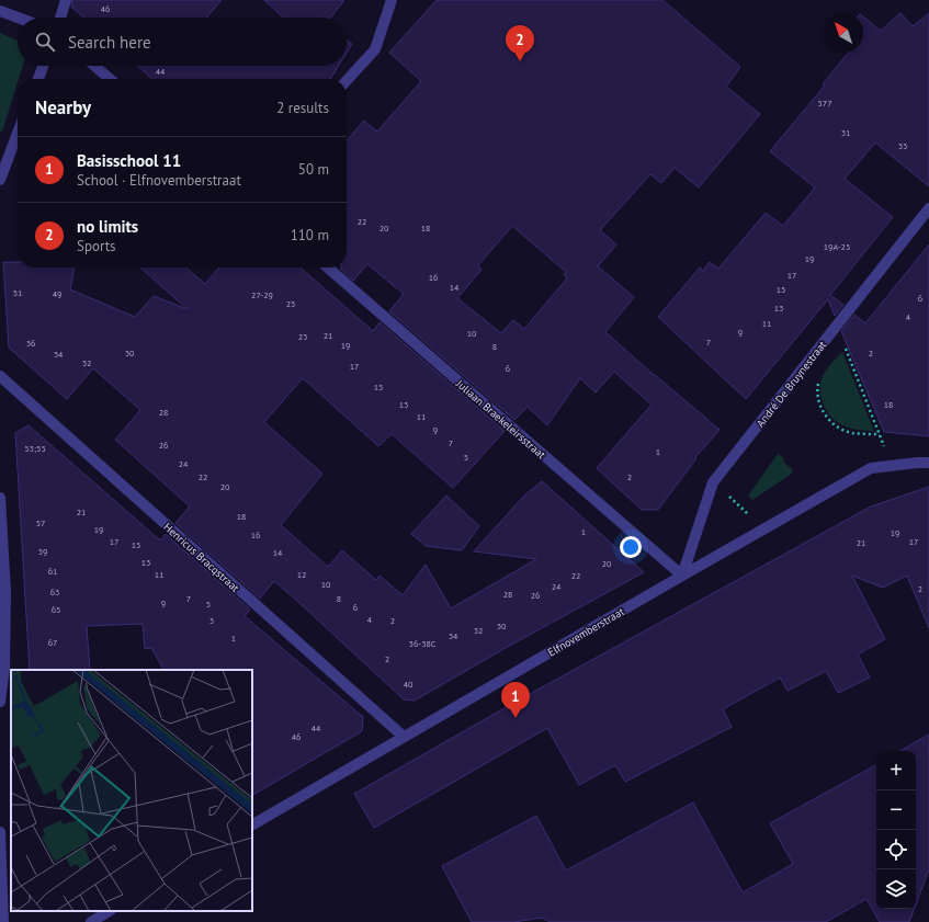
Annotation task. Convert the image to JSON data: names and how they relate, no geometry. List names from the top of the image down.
{
  "streets": {
    "street": [
      "André De Bruynestraat",
      "Juliaan Braekeleirsstraat",
      "Henricus Bracqstraat",
      "Elfnovemberstraat"
    ]
  },
  "crossings": [
    ["André De Bruynestraat", "Juliaan Braekeleirsstraat"],
    ["André De Bruynestraat", "Elfnovemberstraat"],
    ["Juliaan Braekeleirsstraat", "Elfnovemberstraat"],
    ["Henricus Bracqstraat", "Elfnovemberstraat"]
  ],
  "house_numbers": [
    "46",
    "44",
    "577",
    "31",
    "33",
    "22",
    "20",
    "18",
    "19A-25",
    "19",
    "17",
    "16",
    "14",
    "15",
    "51",
    "49",
    "27-29",
    "6",
    "25",
    "13",
    "4",
    "11",
    "9",
    "10",
    "21",
    "23",
    "7",
    "36",
    "19",
    "8",
    "30",
    "2",
    "34",
    "32",
    "17",
    "6",
    "15",
    "13",
    "18",
    "28",
    "11",
    "9",
    "7",
    "26",
    "53;55",
    "1",
    "5",
    "24",
    "22",
    "2",
    "20",
    "21",
    "18",
    "57",
    "19",
    "1",
    "19",
    "16",
    "17",
    "17",
    "21",
    "15",
    "59",
    "14",
    "13",
    "20",
    "61",
    "11",
    "12",
    "22",
    "10",
    "24",
    "2",
    "63",
    "28",
    "26",
    "7",
    "8",
    "9",
    "5",
    "6",
    "65",
    "4",
    "3",
    "2",
    "30",
    "32",
    "34",
    "1",
    "67",
    "36-38C",
    "2",
    "40",
    "44",
    "46"
  ],
  "north": "top left",
  "page": {
    "search": "Search here",
    "pins": ["2", "1"],
    "heading": ["Nearby", "2 results"],
    "list": [
      {
        "mark": "1",
        "name": "Basisschool 11",
        "note": "School · Elfnovemberstraat",
        "value": "50 m"
      },
      {
        "mark": "2",
        "name": "no limits",
        "note": "Sports",
        "value": "110 m"
      }
    ],
    "map_buttons": ["+", "−"]
  }
}
